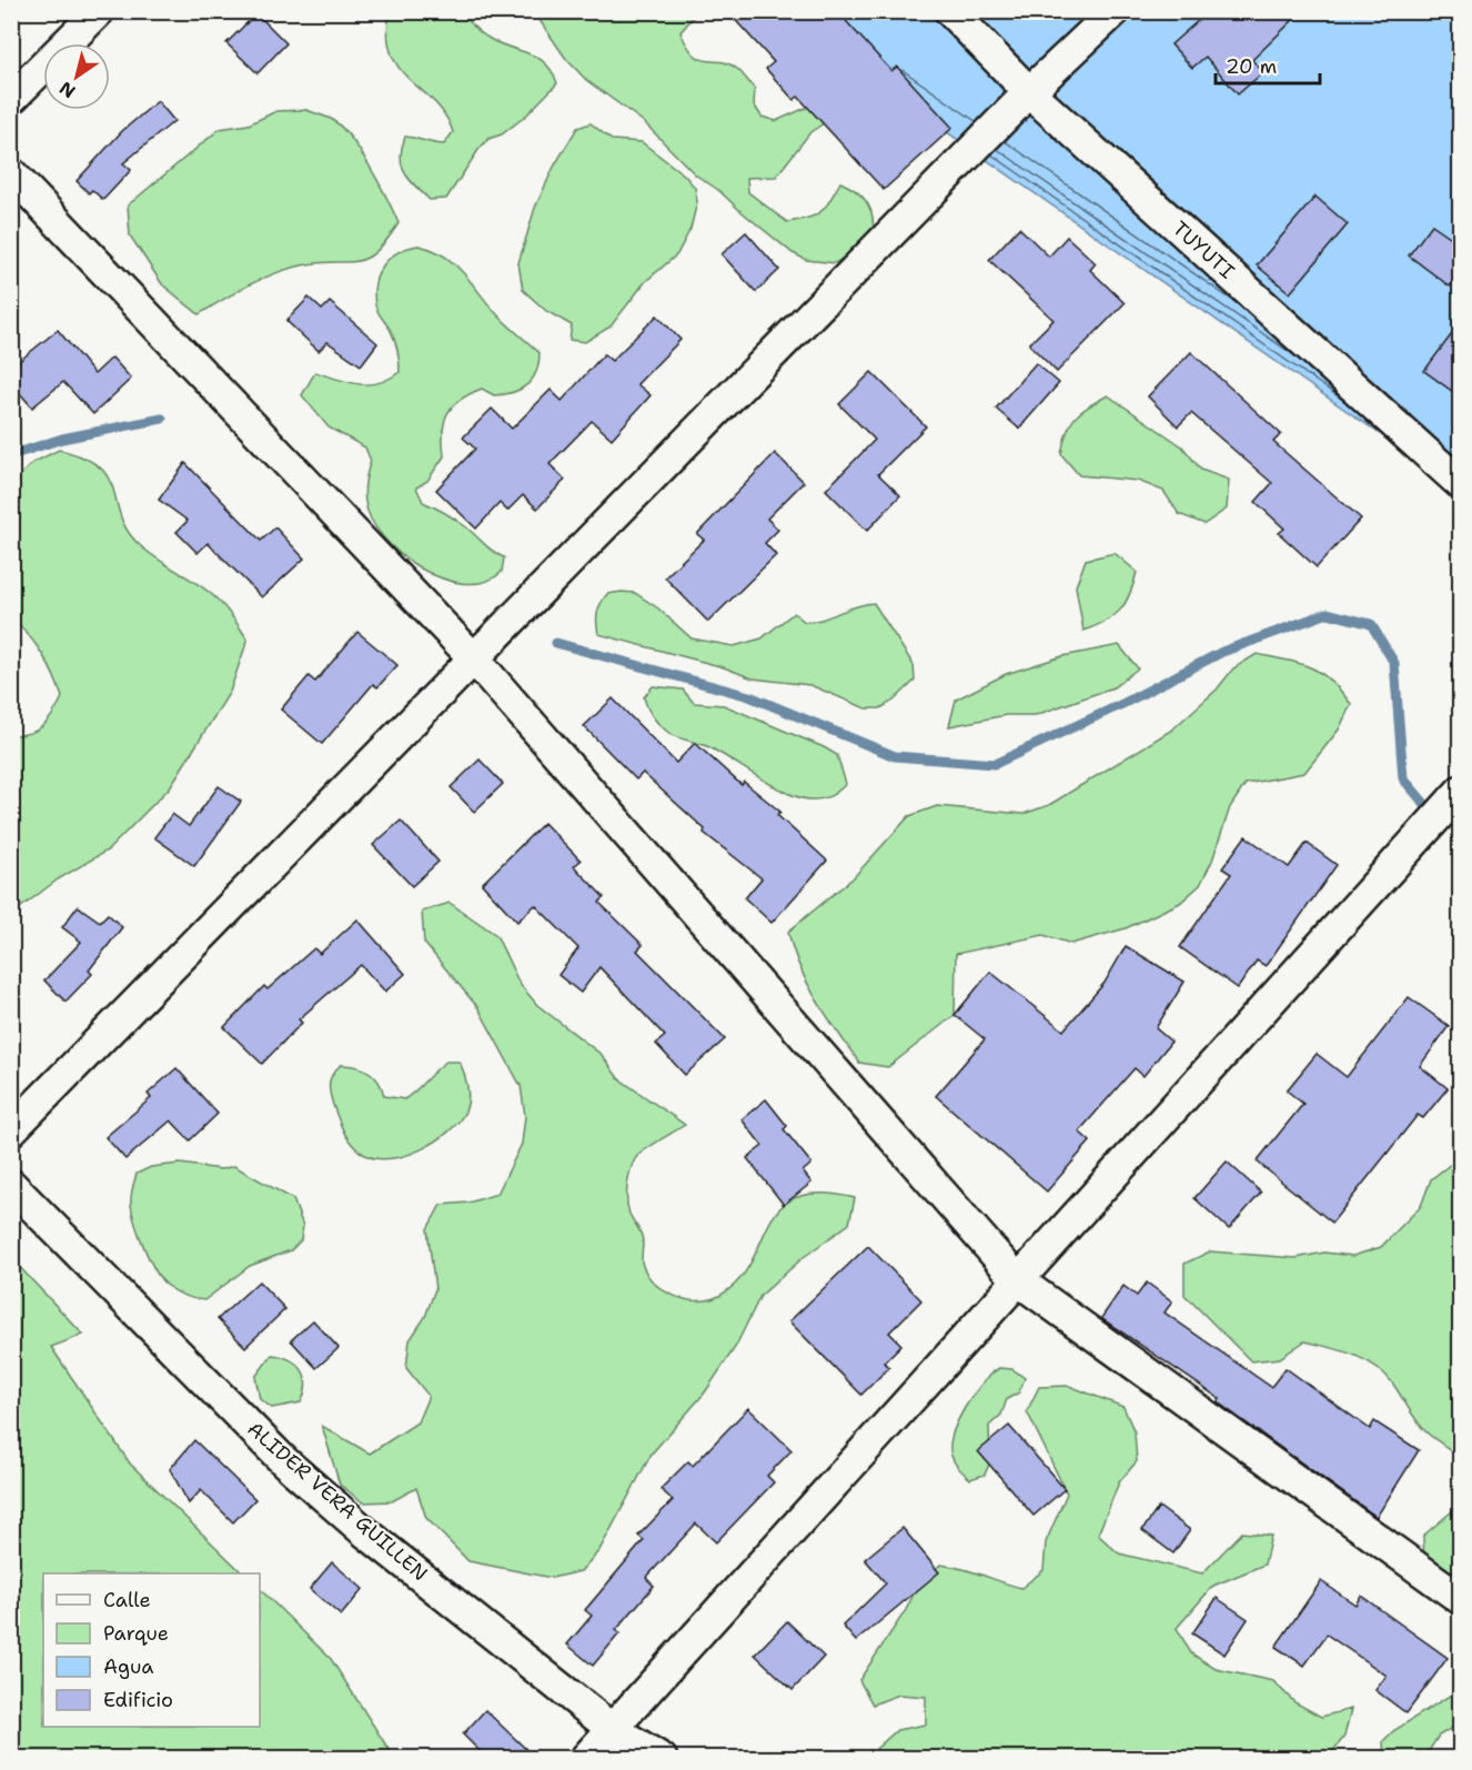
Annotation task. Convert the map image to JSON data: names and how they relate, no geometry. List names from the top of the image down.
{
  "streets": {
    "street": ["TUYUTI", "ALIDER VERA GUILLEN"]
  },
  "legend": [
    "Calle",
    "Parque",
    "Agua",
    "Edificio"
  ],
  "scale_bar": "20 m",
  "north": "bottom left"
}
